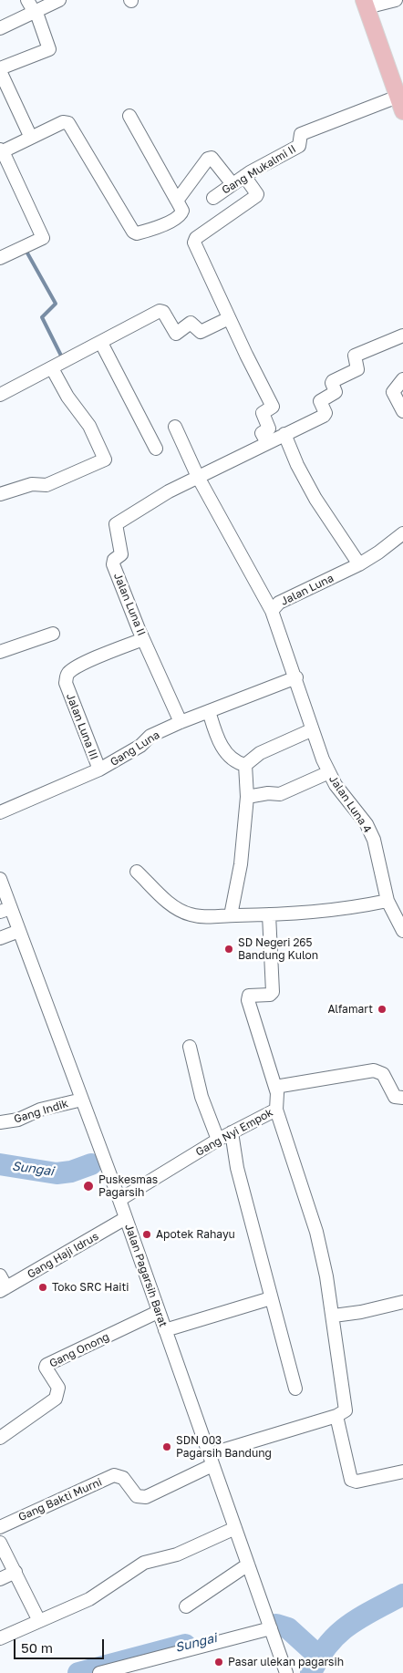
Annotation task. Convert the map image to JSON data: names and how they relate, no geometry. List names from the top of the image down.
{
  "streets": {
    "street": [
      "Gang Mukalmi II",
      "Jalan Luna",
      "Jalan Luna II",
      "Jalan Luna III",
      "Gang Luna",
      "Jalan Luna 4",
      "Gang Indik",
      "Gang Nyi Empok",
      "Gang Haji Idrus",
      "Jalan Pagarsih Barat",
      "Gang Onong",
      "Gang Bakti Murni"
    ]
  },
  "crossings": [
    ["Jalan Luna", "Gang Luna"],
    ["Jalan Luna", "Jalan Luna 4"],
    ["Jalan Luna II", "Jalan Luna III"],
    ["Jalan Luna II", "Gang Luna"],
    ["Jalan Luna III", "Gang Luna"],
    ["Gang Luna", "Jalan Luna 4"],
    ["Gang Indik", "Jalan Pagarsih Barat"],
    ["Gang Nyi Empok", "Jalan Pagarsih Barat"],
    ["Gang Haji Idrus", "Jalan Pagarsih Barat"],
    ["Jalan Pagarsih Barat", "Gang Onong"],
    ["Jalan Pagarsih Barat", "Gang Bakti Murni"]
  ],
  "water": ["Sungai"],
  "places": [
    "SD Negeri 265 Bandung Kulon",
    "Alfamart",
    "Puskesmas Pagarsih",
    "Apotek Rahayu",
    "Toko SRC Haiti",
    "SDN 003 Pagarsih Bandung",
    "Pasar ulekan pagarsih"
  ],
  "scale_bar": "50 m"
}
